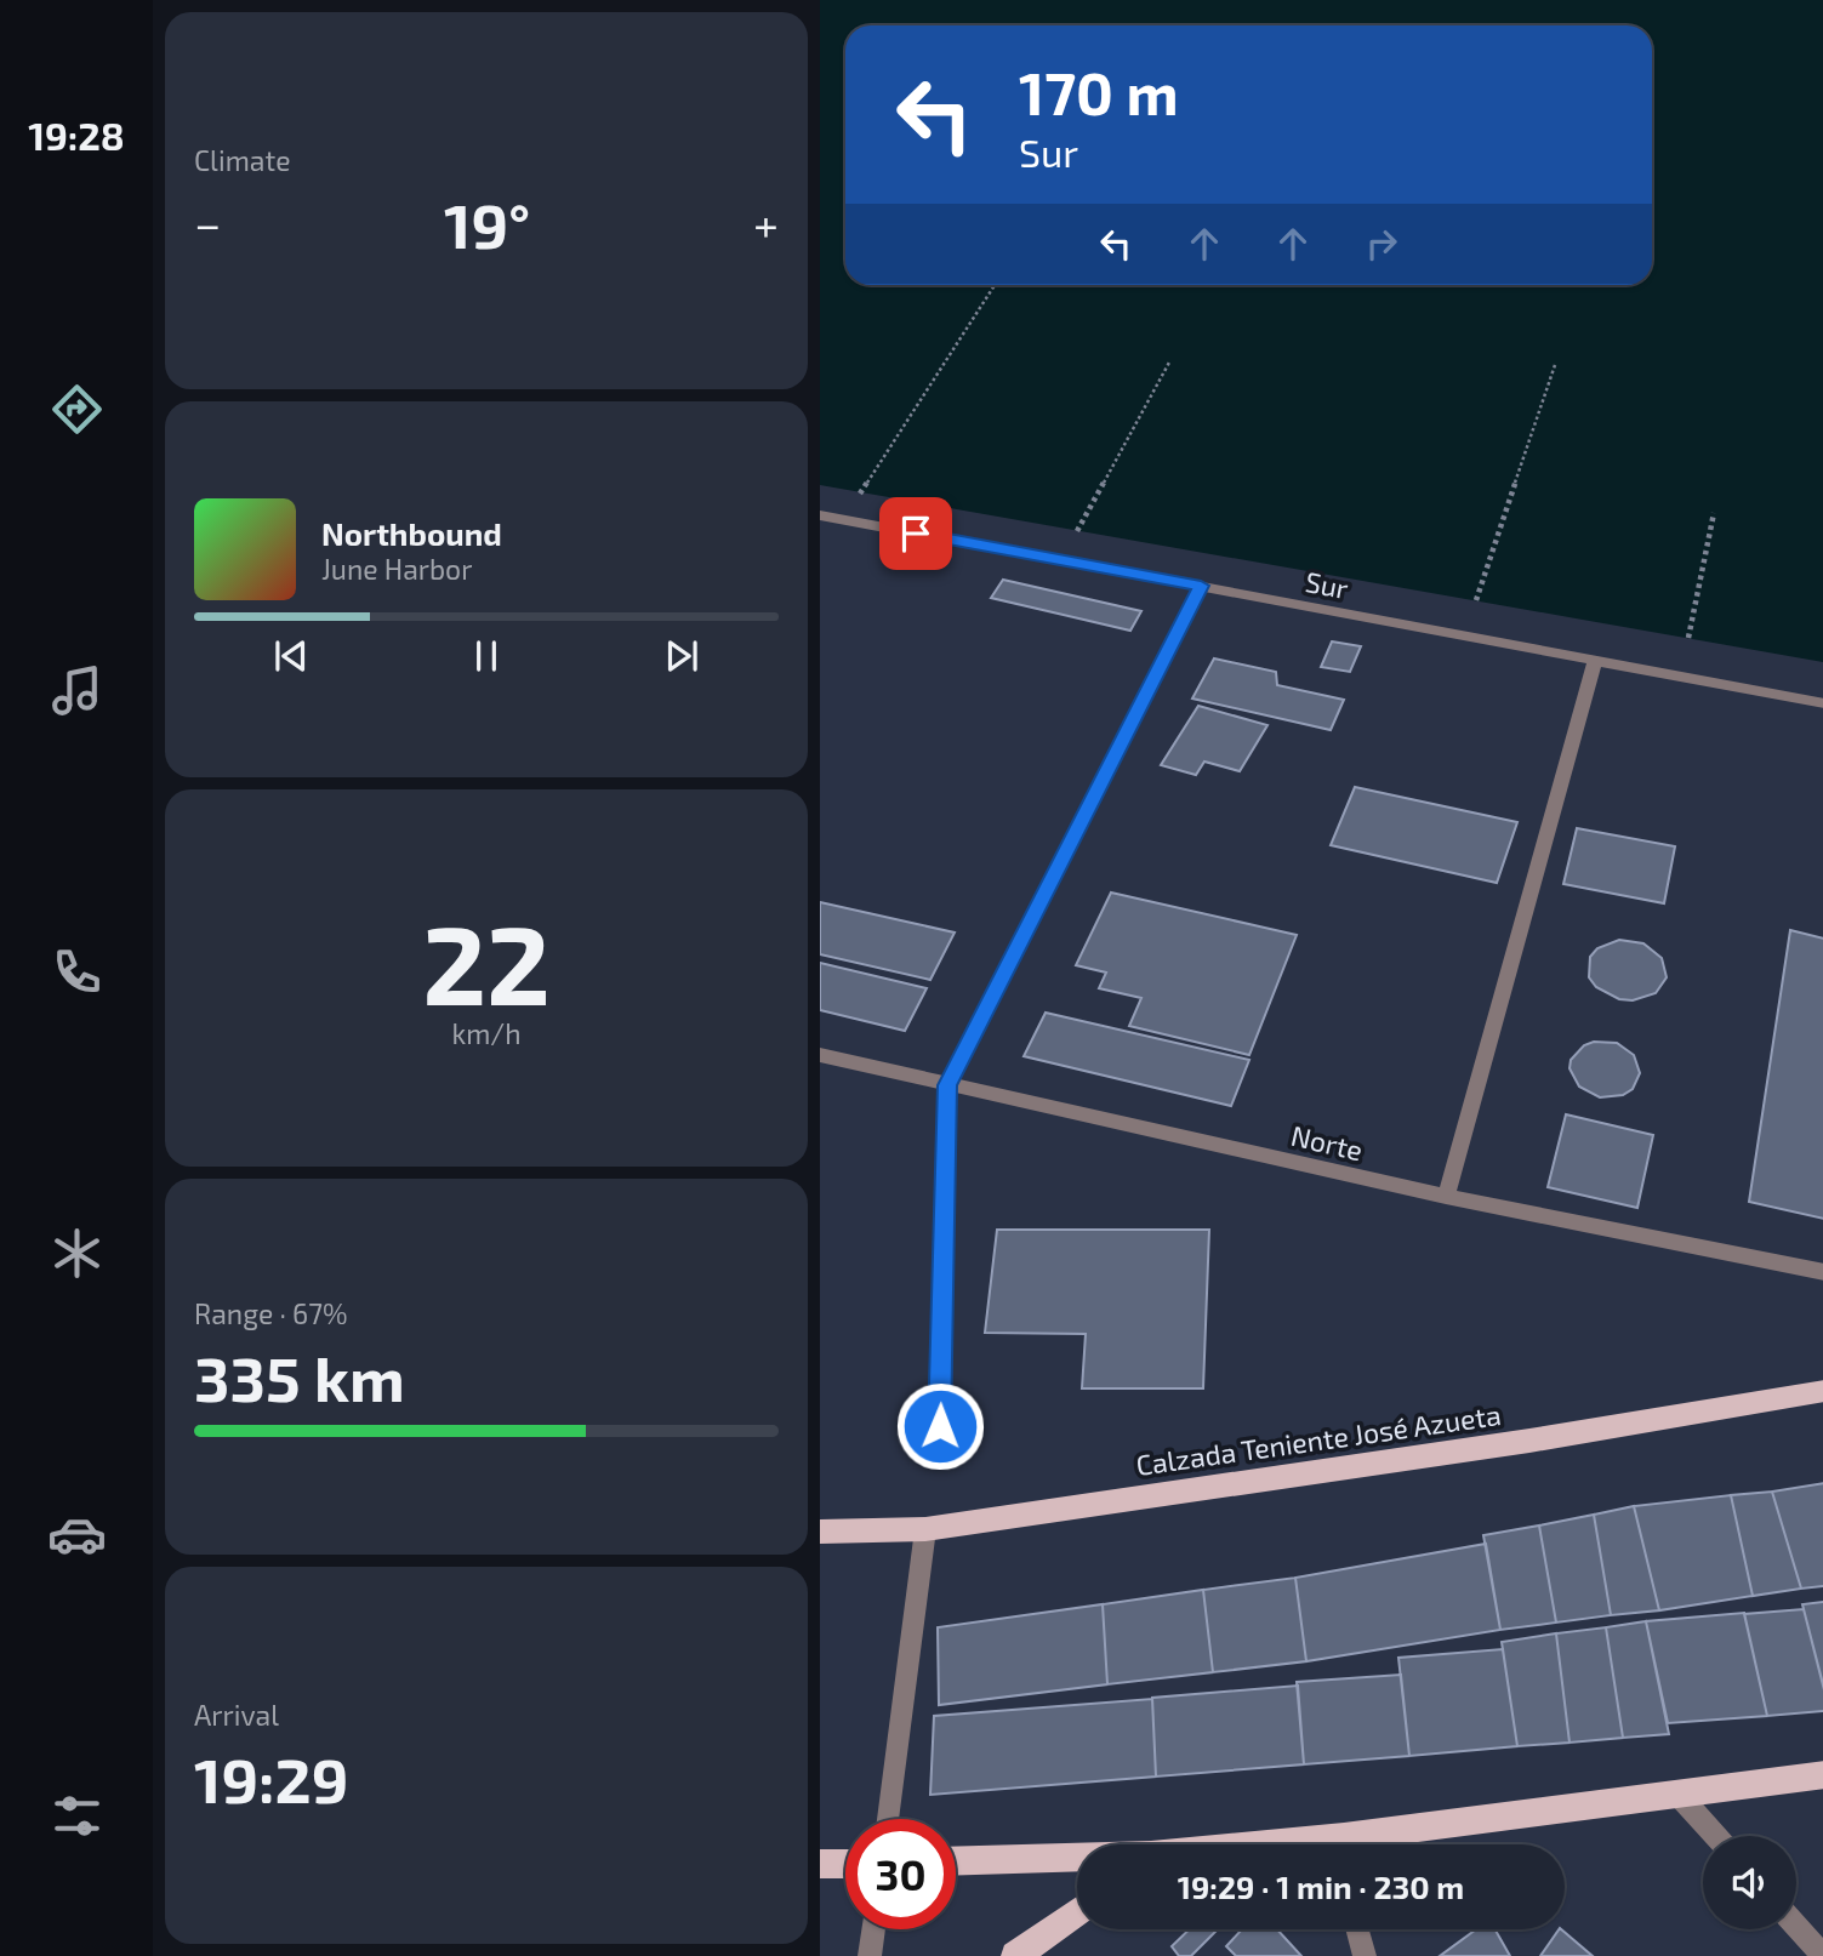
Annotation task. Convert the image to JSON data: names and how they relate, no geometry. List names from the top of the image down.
{
  "streets": {
    "main road": ["Calzada Teniente José Azueta"],
    "street": ["Sur", "Norte"]
  },
  "page": {
    "tabs": "19:28",
    "tile": [
      "Climate",
      ["22", "km/h"],
      ["Range · 67%", "335 km"],
      ["Arrival", "19:29"]
    ],
    "turn": ["170 m", "Sur"],
    "heat": ["−", "19°", "+"],
    "song": ["Northbound", "June Harbor"],
    "limit": "30",
    "trip": "19:29 · 1 min · 230 m"
  }
}
